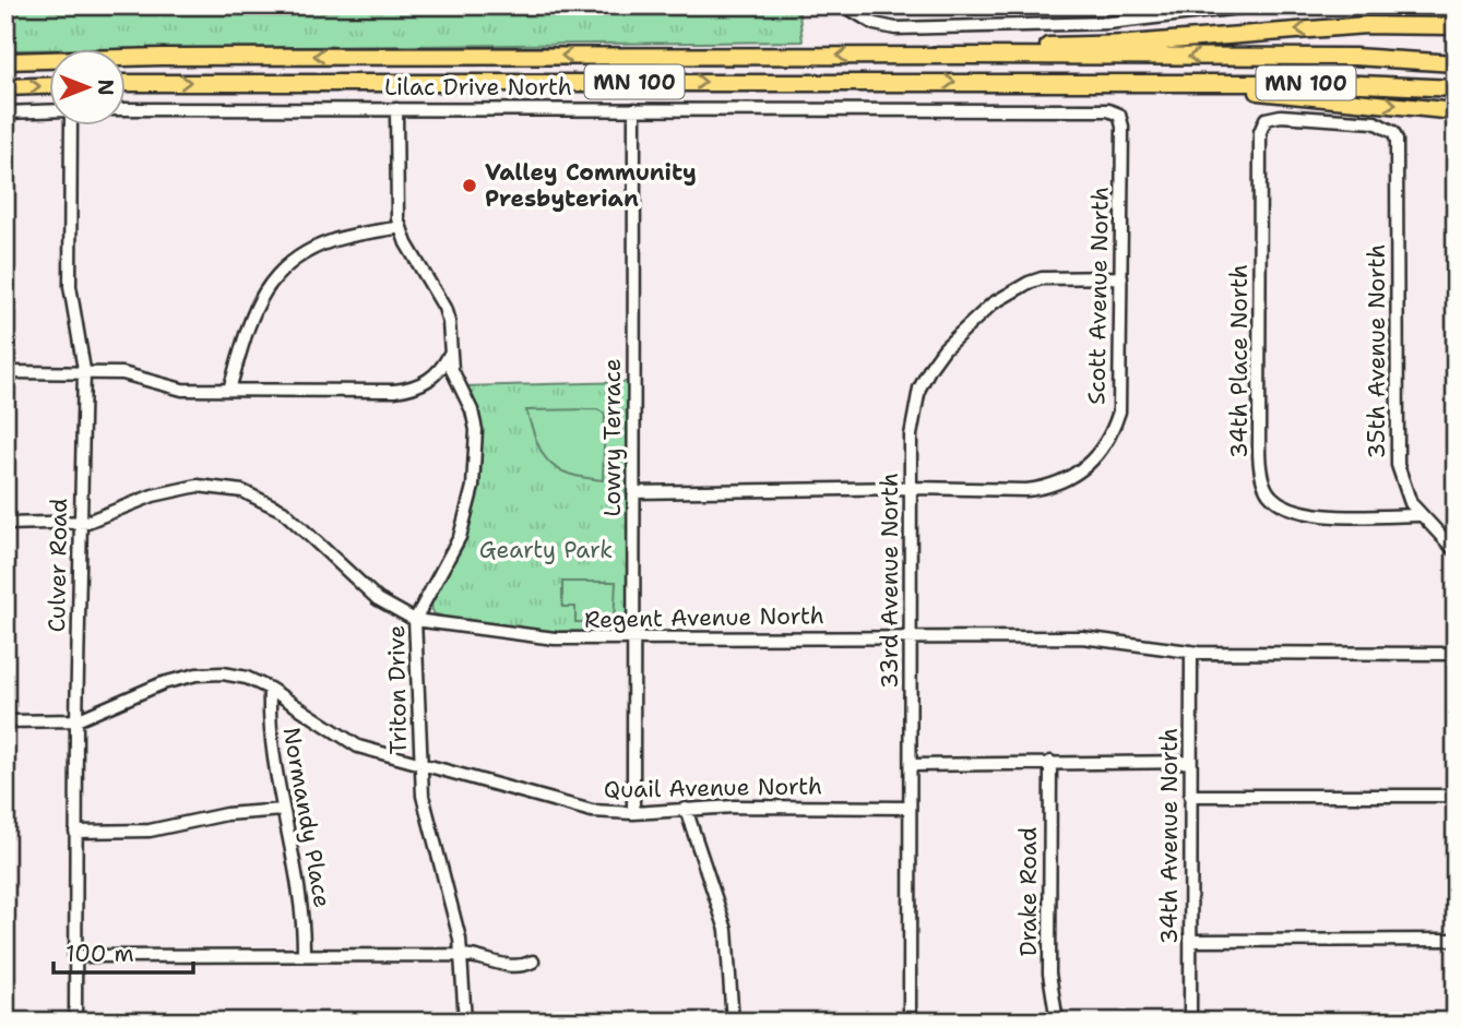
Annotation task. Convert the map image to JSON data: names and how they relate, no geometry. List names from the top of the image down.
{
  "streets": {
    "highway": ["MN 100"],
    "street": [
      "Lilac Drive North",
      "Scott Avenue North",
      "35th Avenue North",
      "34th Place North",
      "Lowry Terrace",
      "Culver Road",
      "33rd Avenue North",
      "Regent Avenue North",
      "Triton Drive",
      "Quail Avenue North",
      "Normandy Place",
      "34th Avenue North",
      "Drake Road"
    ]
  },
  "crossings": [
    ["Lilac Drive North", "Scott Avenue North"],
    ["Lilac Drive North", "Lowry Terrace"],
    ["Lilac Drive North", "Triton Drive"],
    ["Scott Avenue North", "Lowry Terrace"],
    ["Scott Avenue North", "33rd Avenue North"],
    ["35th Avenue North", "34th Place North"],
    ["Lowry Terrace", "Regent Avenue North"],
    ["Lowry Terrace", "Quail Avenue North"],
    ["Culver Road", "Regent Avenue North"],
    ["Culver Road", "Quail Avenue North"],
    ["33rd Avenue North", "Regent Avenue North"],
    ["33rd Avenue North", "Quail Avenue North"],
    ["Regent Avenue North", "Triton Drive"],
    ["Regent Avenue North", "34th Avenue North"],
    ["Triton Drive", "Quail Avenue North"],
    ["Quail Avenue North", "Normandy Place"]
  ],
  "parks": ["Gearty Park"],
  "places": ["Valley Community Presbyterian"],
  "scale_bar": "100 m",
  "north": "right"
}
